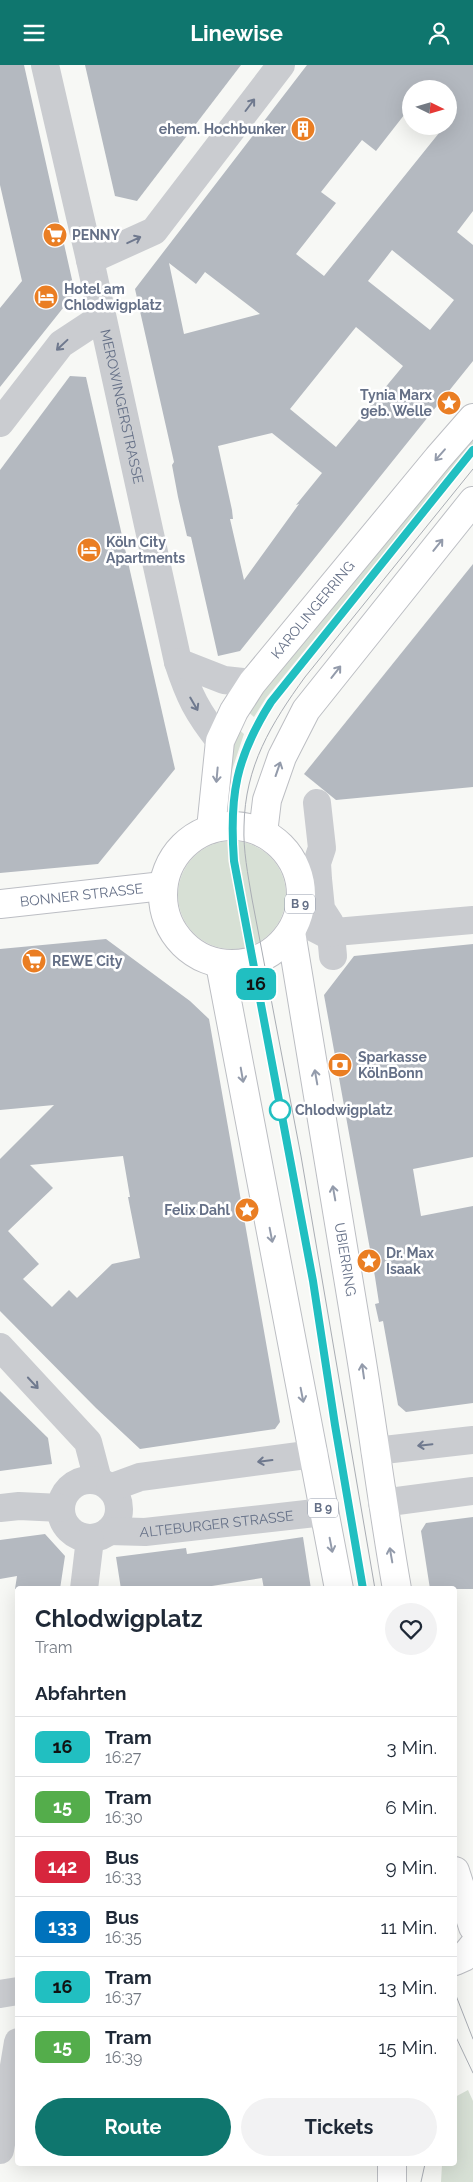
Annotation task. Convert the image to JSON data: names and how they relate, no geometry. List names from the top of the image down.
{
  "streets": {
    "main road": [
      "KAROLINGERRING",
      "BONNER STRASSE",
      "B 9",
      "UBIERRING"
    ],
    "street": ["MEROWINGERSTRASSE", "ALTEBURGER STRASSE"]
  },
  "crossings": [
    ["MEROWINGERSTRASSE", "KAROLINGERRING"],
    ["KAROLINGERRING", "BONNER STRASSE"],
    ["KAROLINGERRING", "B 9"],
    ["KAROLINGERRING", "UBIERRING"],
    ["BONNER STRASSE", "B 9"],
    ["BONNER STRASSE", "UBIERRING"],
    ["B 9", "UBIERRING"],
    ["B 9", "ALTEBURGER STRASSE"]
  ],
  "places": {
    "building": ["ehem. Hochbunker"],
    "supermarket": ["PENNY", "REWE City"],
    "hotel": ["Hotel am Chlodwigplatz", "Köln City Apartments"],
    "place": ["Tynia Marx geb. Welle", "Felix Dahl", "Dr. Max Isaak"],
    "bank": ["Sparkasse KölnBonn"],
    "other": ["Chlodwigplatz"]
  },
  "lines": ["tram line 16"],
  "north": "right",
  "page": {
    "header": "Linewise",
    "on_map": "16",
    "heading": [
      ["Chlodwigplatz", "Tram"],
      "Abfahrten"
    ],
    "list": [
      {
        "mark": "16",
        "name": "Tram",
        "note": "16:27",
        "value": "3 Min."
      },
      {
        "mark": "15",
        "name": "Tram",
        "note": "16:30",
        "value": "6 Min."
      },
      {
        "mark": "142",
        "name": "Bus",
        "note": "16:33",
        "value": "9 Min."
      },
      {
        "mark": "133",
        "name": "Bus",
        "note": "16:35",
        "value": "11 Min."
      },
      {
        "mark": "16",
        "name": "Tram",
        "note": "16:37",
        "value": "13 Min."
      },
      {
        "mark": "15",
        "name": "Tram",
        "note": "16:39",
        "value": "15 Min."
      }
    ],
    "buttons": ["Route", "Tickets"]
  }
}
